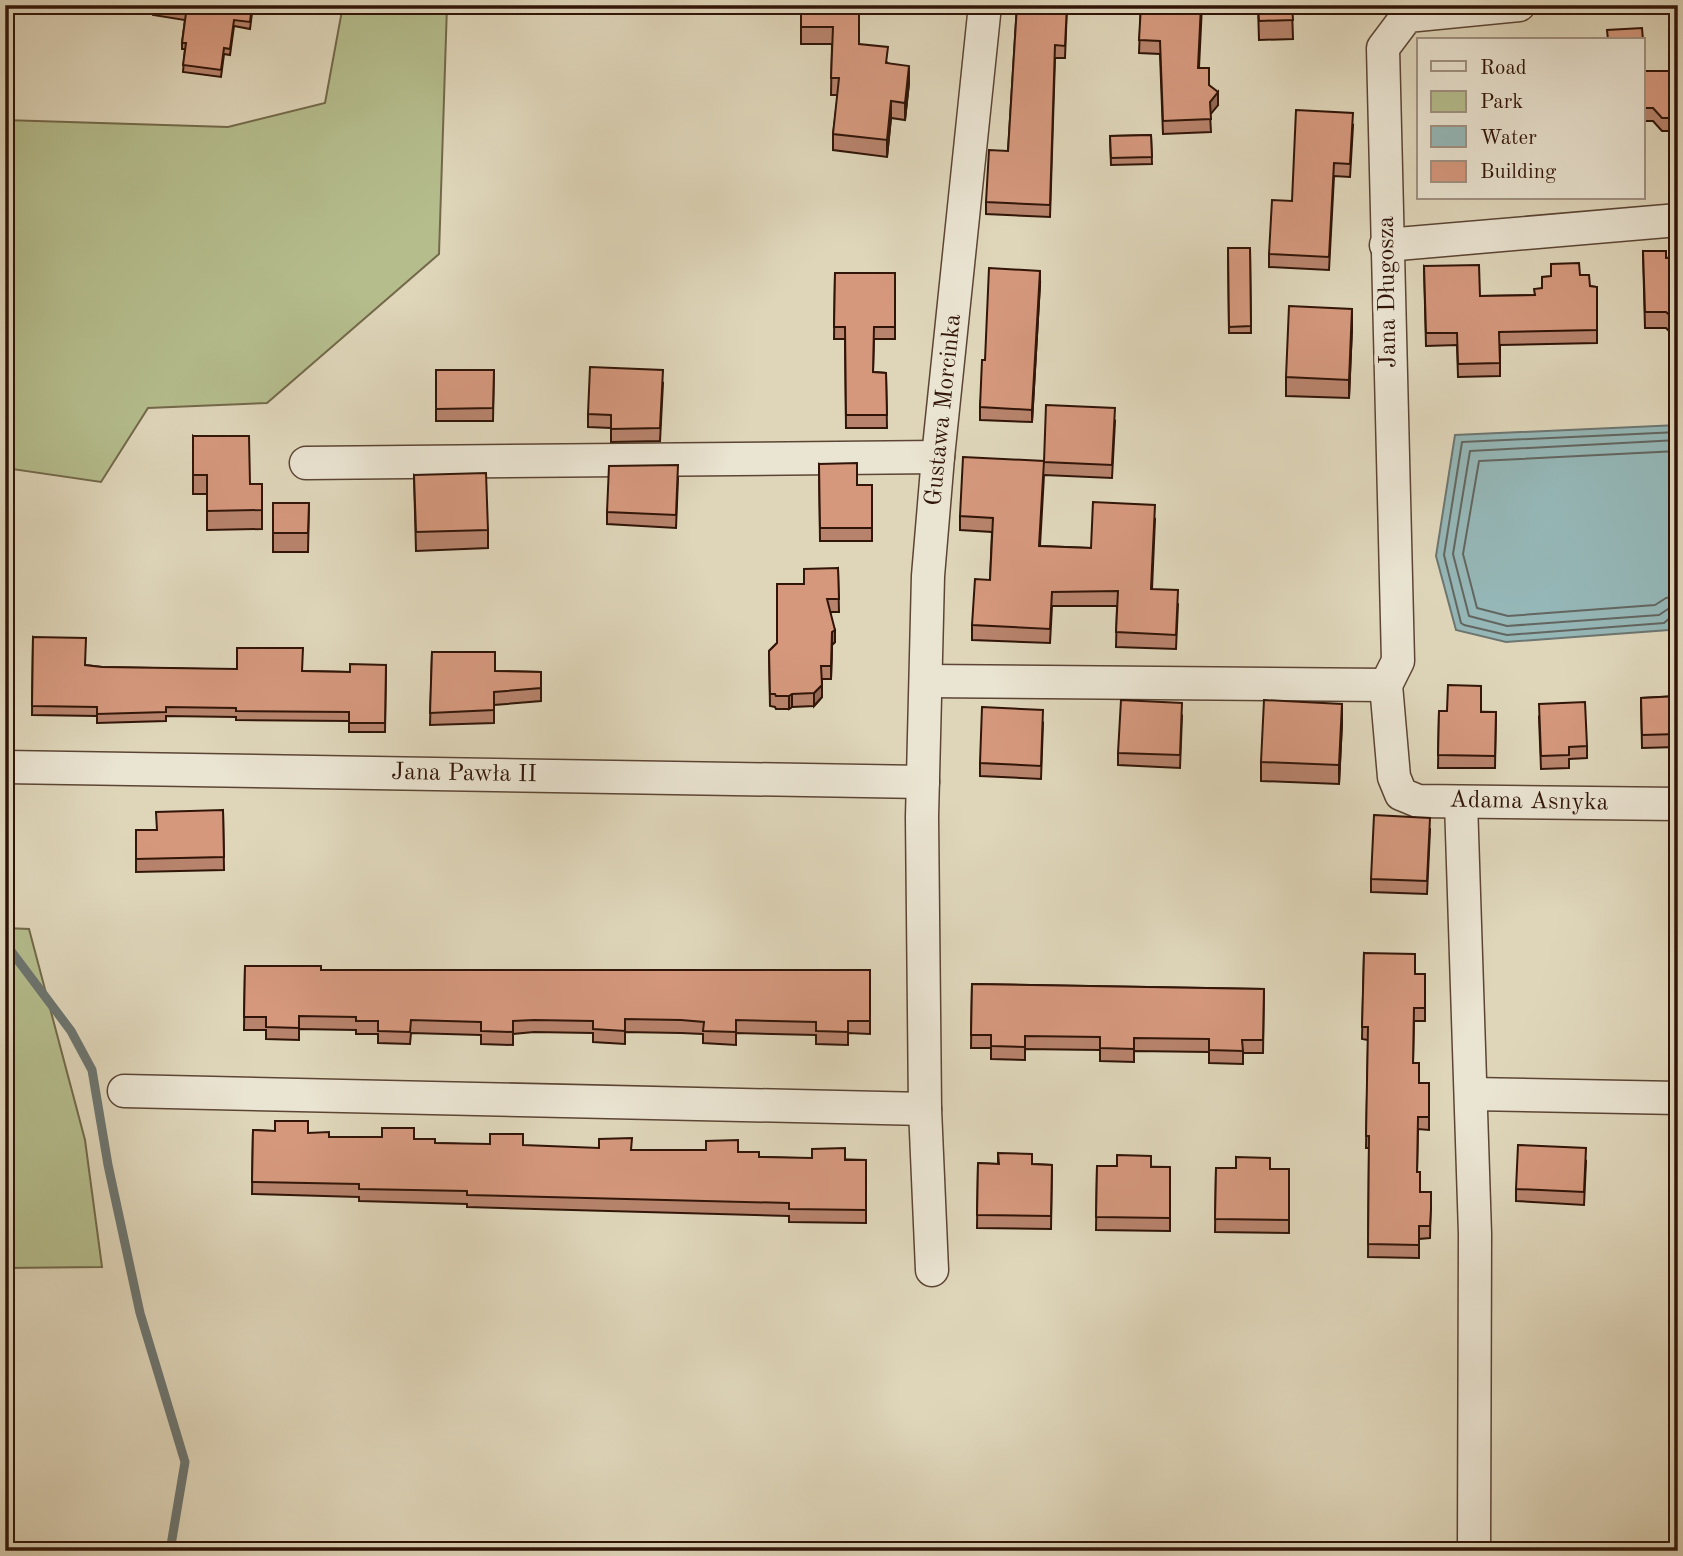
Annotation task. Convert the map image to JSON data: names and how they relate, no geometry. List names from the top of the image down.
{
  "streets": {
    "street": [
      "Jana Długosza",
      "Gustawa Morcinka",
      "Jana Pawła II",
      "Adama Asnyka"
    ]
  },
  "crossings": [
    ["Jana Długosza", "Adama Asnyka"],
    ["Gustawa Morcinka", "Jana Pawła II"]
  ],
  "legend": [
    "Road",
    "Park",
    "Water",
    "Building"
  ]
}
